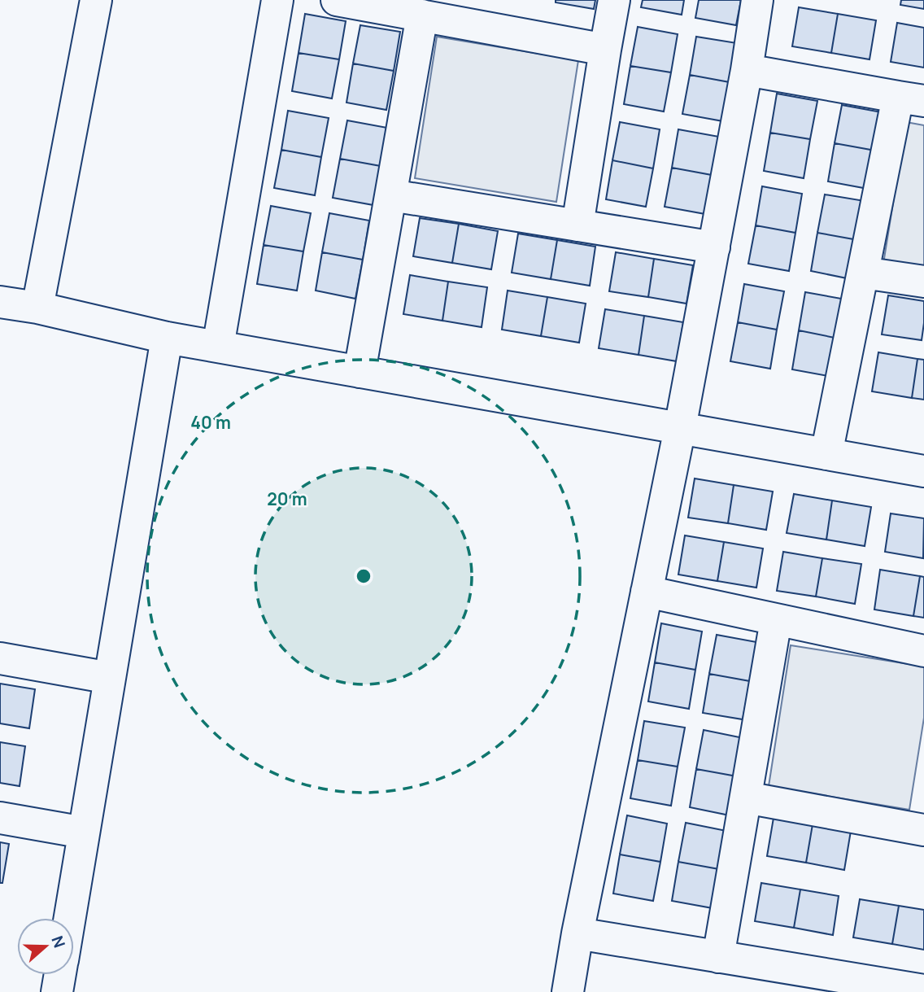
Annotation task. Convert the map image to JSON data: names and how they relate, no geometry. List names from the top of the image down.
{
  "north": "right",
  "rings": ["40 m", "20 m"]
}
